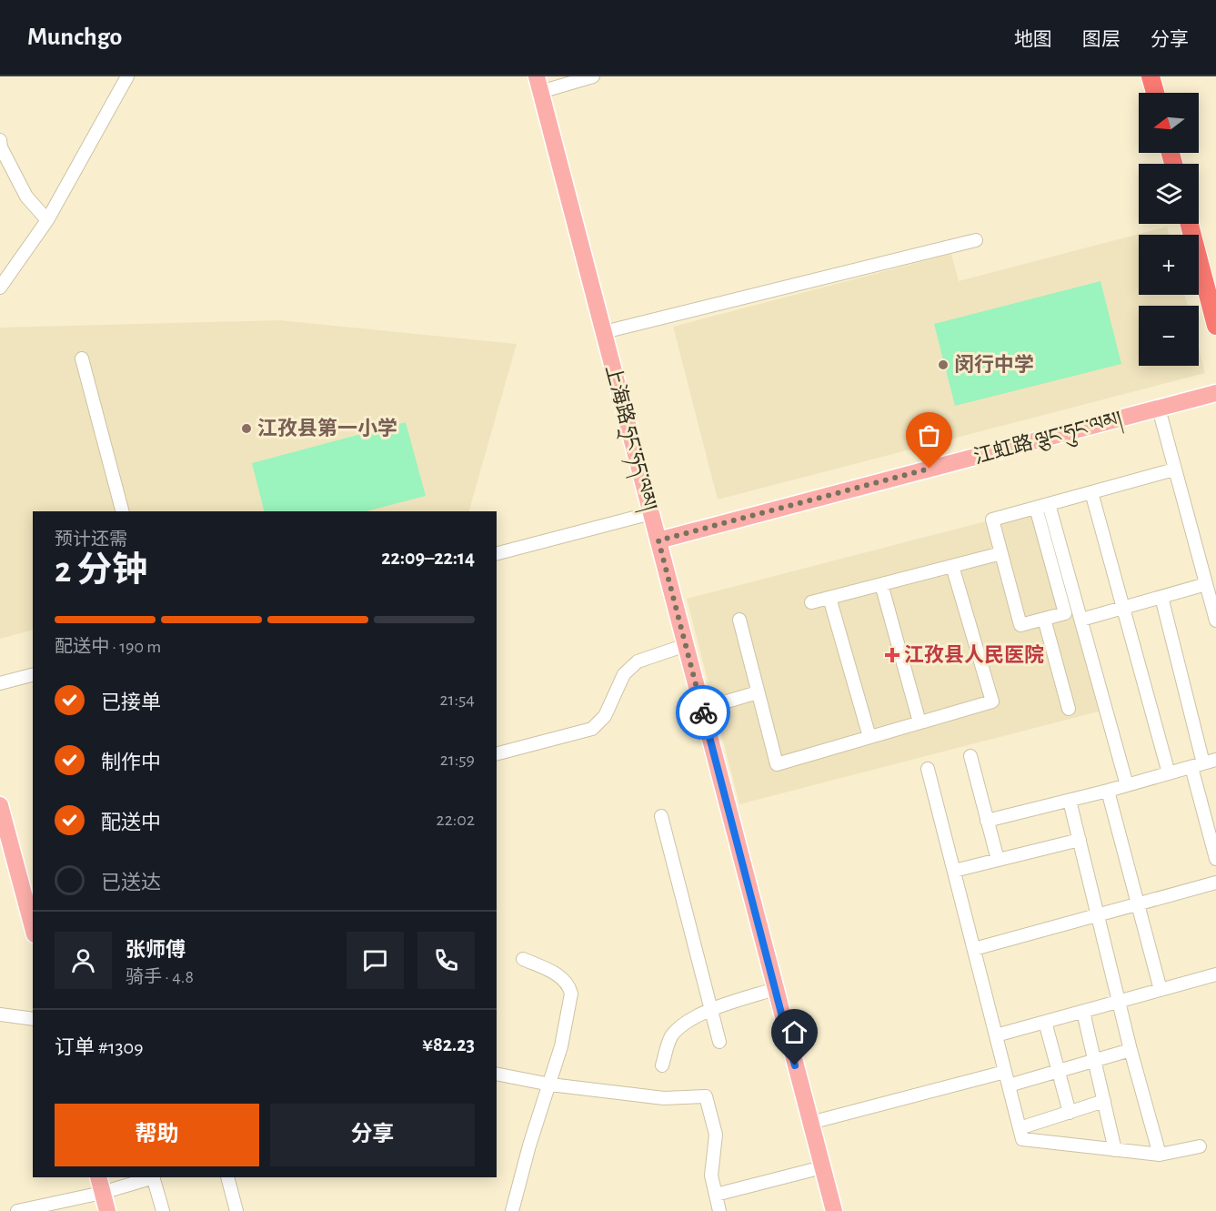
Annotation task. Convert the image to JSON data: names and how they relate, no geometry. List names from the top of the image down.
{
  "streets": {
    "main road": ["上海路 ཧྲང་ཧད་ལམ།", "江虹路 ལྕང་ཧུང་ལམ།"]
  },
  "crossings": [
    ["上海路 ཧྲང་ཧད་ལམ།", "江虹路 ལྕང་ཧུང་ལམ།"]
  ],
  "places": {
    "other": ["闵行中学", "江孜县第一小学"],
    "health": ["江孜县人民医院"]
  },
  "north": "left",
  "page": {
    "header": "Munchgo",
    "nav": ["地图", "图层", "分享"],
    "map_buttons": ["+", "−"],
    "heading": ["2 分钟", "预计还需", "22:09–22:14"],
    "panel": [
      "张师傅",
      "骑手 · 4.8",
      "订单 #1309",
      "¥82.23"
    ],
    "bar": "配送中 · 190 m",
    "list": [
      ["已接单", "21:54"],
      ["制作中", "21:59"],
      ["配送中", "22:02"],
      "已送达"
    ],
    "buttons": ["帮助", "分享"]
  }
}
